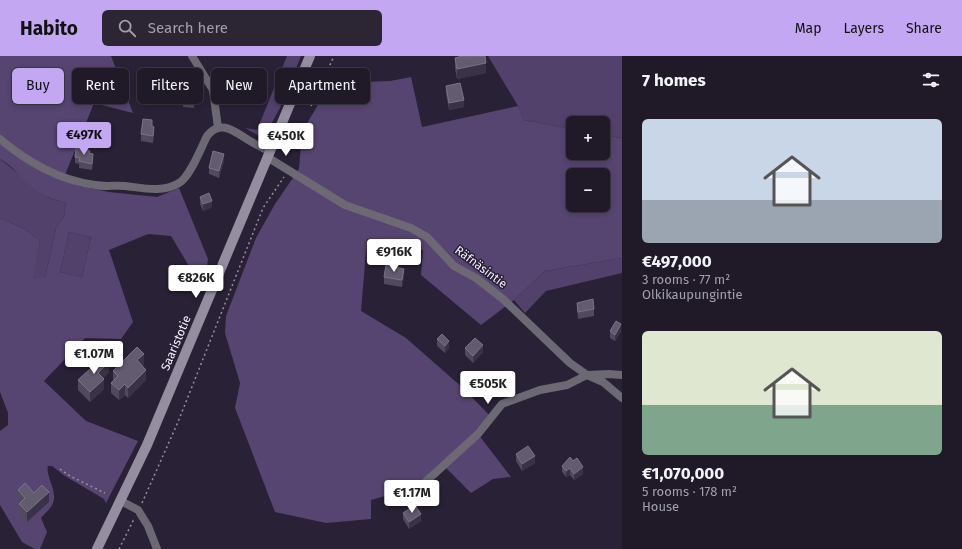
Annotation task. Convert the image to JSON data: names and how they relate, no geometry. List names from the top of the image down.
{
  "streets": {
    "main road": ["Saaristotie"],
    "street": ["Räfnäsintie"]
  },
  "crossings": [
    ["Räfnäsintie", "Saaristotie"]
  ],
  "page": {
    "header": "Habito",
    "search": "Search here",
    "nav": ["Map", "Layers", "Share"],
    "heading": "7 homes",
    "chip": [
      "Buy",
      "Rent",
      "Filters",
      "New",
      "Apartment"
    ],
    "list": [
      {
        "name": "€497,000",
        "note": "3 rooms · 77 m² · Olkikaupungintie"
      },
      {
        "name": "€1,070,000",
        "note": "5 rooms · 178 m² · House"
      }
    ],
    "map_buttons": ["+", "−"],
    "price": [
      "€497K",
      "€450K",
      "€916K",
      "€826K",
      "€1.07M",
      "€505K",
      "€1.17M"
    ]
  }
}
